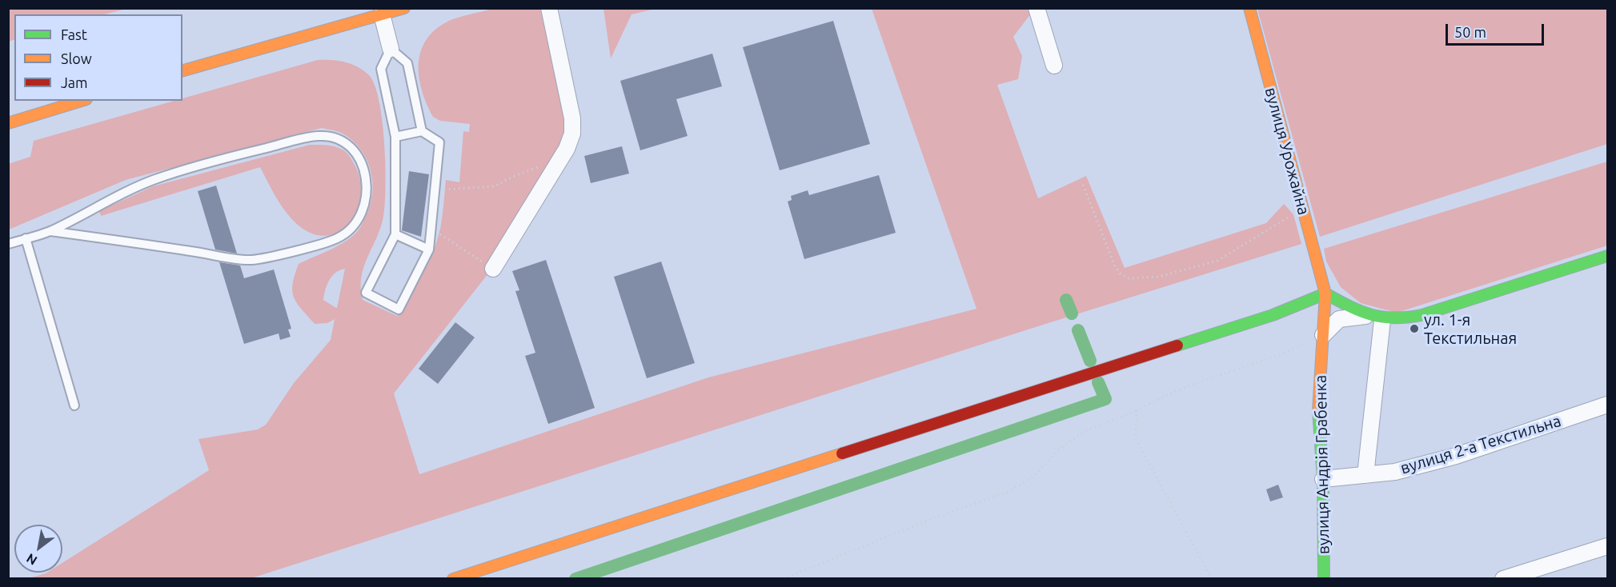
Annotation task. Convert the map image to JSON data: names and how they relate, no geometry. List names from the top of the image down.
{
  "streets": {
    "street": ["вулиця Урожайна", "вулиця 2-а Текстильна", "вулиця Андрія Грабенка"]
  },
  "crossings": [
    ["вулиця Урожайна", "вулиця Андрія Грабенка"],
    ["вулиця 2-а Текстильна", "вулиця Андрія Грабенка"]
  ],
  "places": ["ул. 1-я Текстильная"],
  "legend": ["Fast", "Slow", "Jam"],
  "scale_bar": "50 m",
  "north": "bottom left"
}
